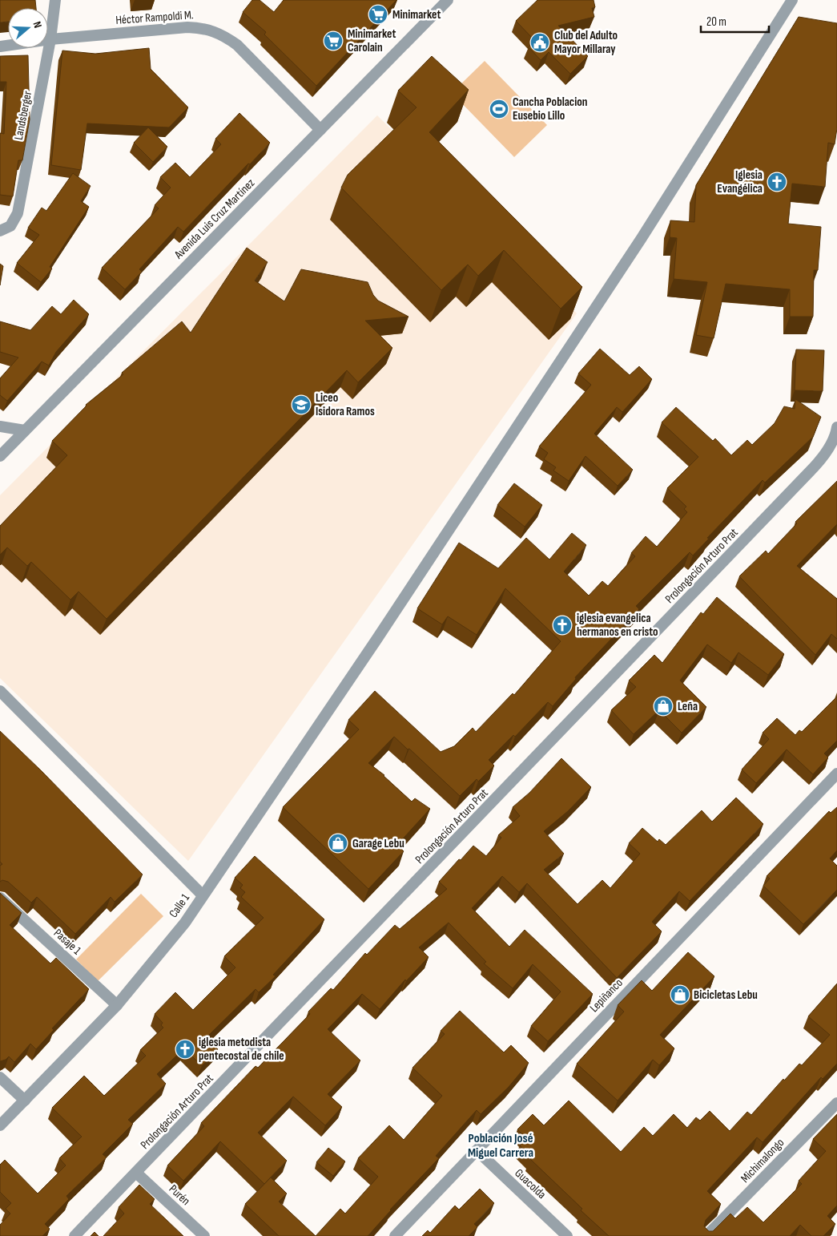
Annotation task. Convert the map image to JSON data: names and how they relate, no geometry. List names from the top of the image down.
{
  "streets": {
    "street": [
      "Héctor Rampoldi M.",
      "Landsberger",
      "Avenida Luis Cruz Martínez",
      "Prolongación Arturo Prat",
      "Calle 1",
      "Pasaje 1",
      "Lepiñanco",
      "Michimalongo",
      "Guacolda",
      "Purén"
    ]
  },
  "crossings": [
    ["Héctor Rampoldi M.", "Landsberger"],
    ["Héctor Rampoldi M.", "Avenida Luis Cruz Martínez"],
    ["Prolongación Arturo Prat", "Purén"],
    ["Calle 1", "Pasaje 1"],
    ["Lepiñanco", "Guacolda"]
  ],
  "districts": ["Población José Miguel Carrera"],
  "places": {
    "supermarket": ["Minimarket", "Minimarket Carolain"],
    "public building": ["Club del Adulto Mayor Millaray"],
    "sports": ["Cancha Poblacion Eusebio Lillo"],
    "church": ["Iglesia Evangélica", "iglesia evangelica hermanos en cristo", "iglesia metodista pentecostal de chile"],
    "school or university": ["Liceo Isidora Ramos"],
    "shop": ["Leña", "Garage Lebu", "Bicicletas Lebu"]
  },
  "scale_bar": "20 m",
  "north": "right"
}
